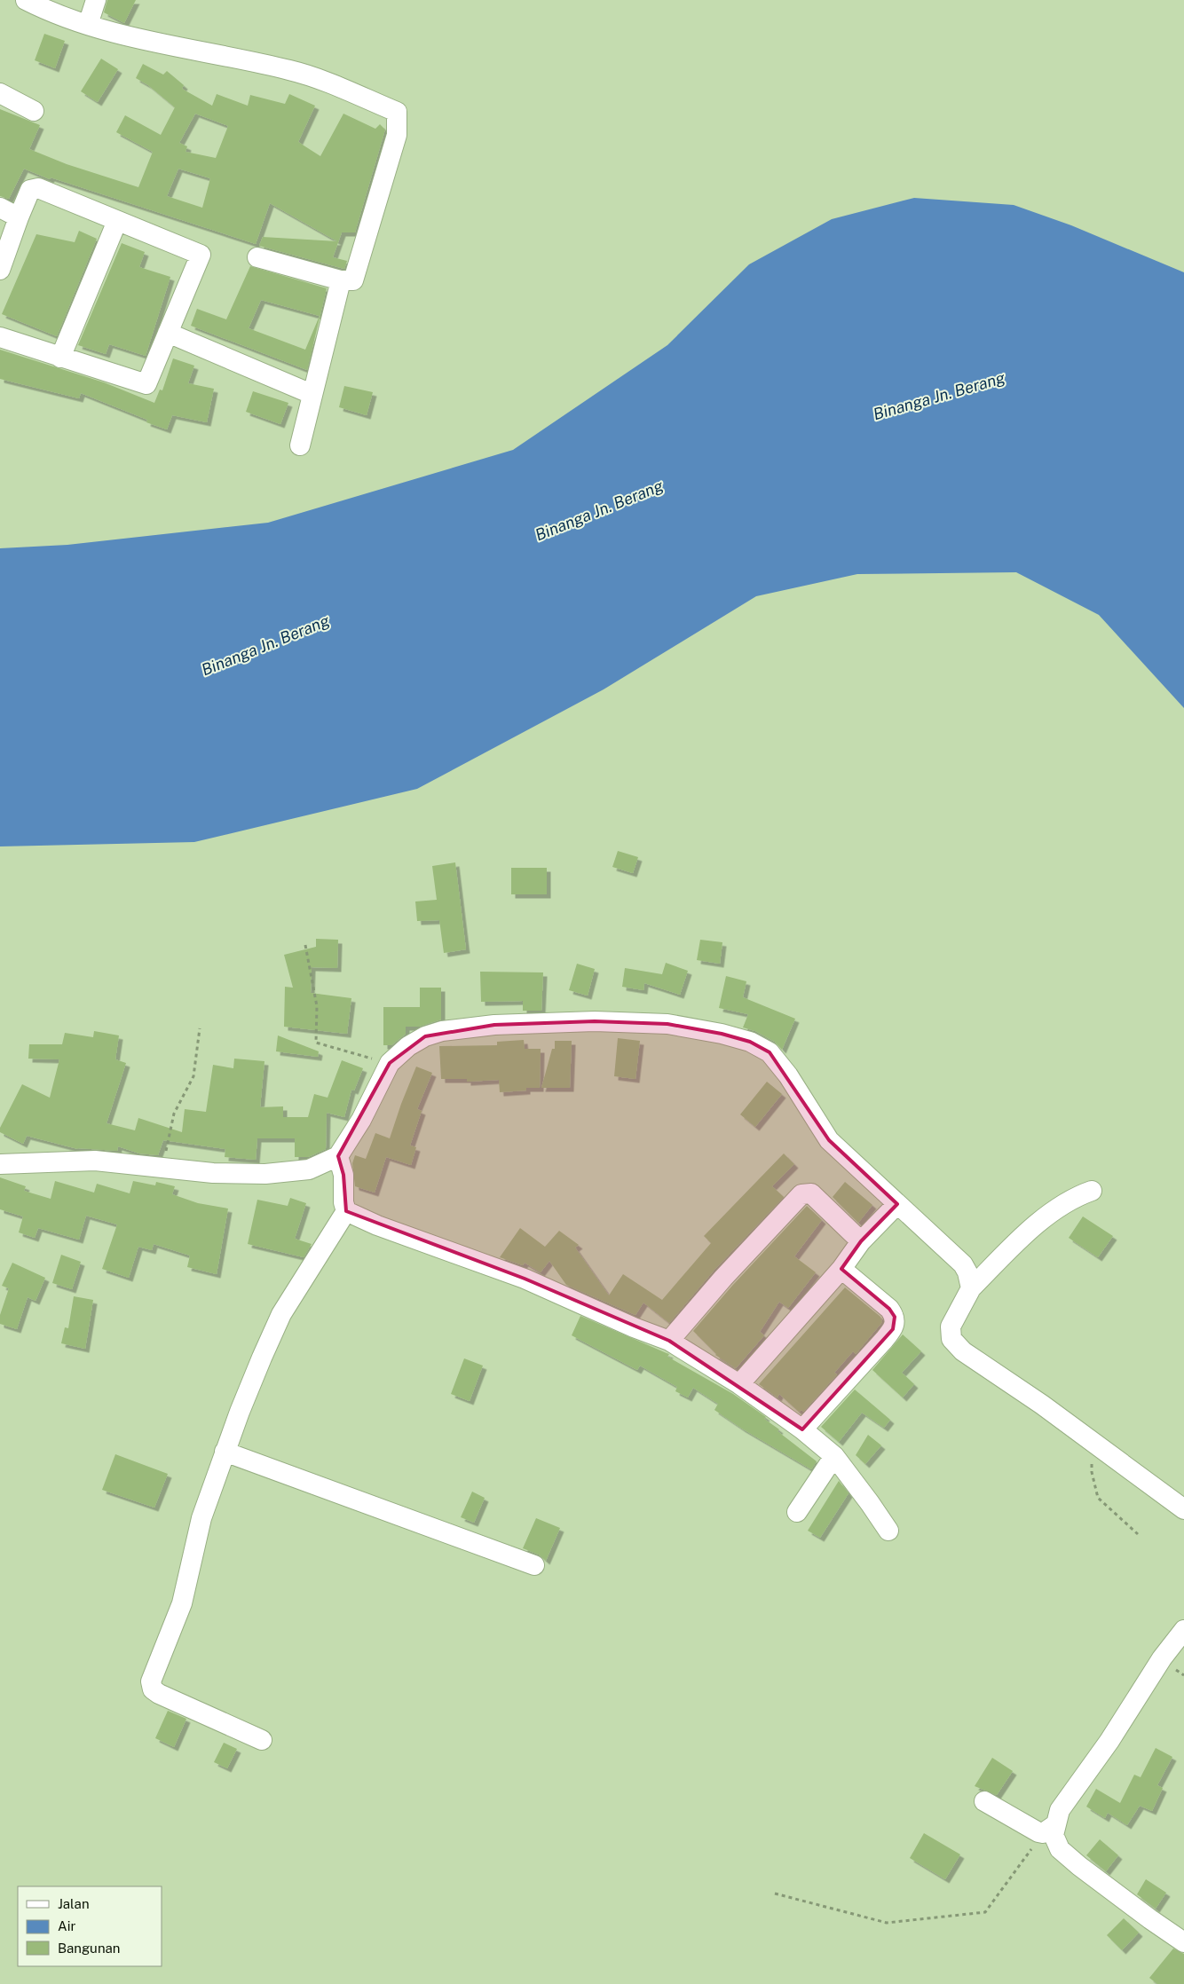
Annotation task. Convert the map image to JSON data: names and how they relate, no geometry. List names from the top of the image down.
{
  "water": ["Binanga Jn. Berang"],
  "legend": ["Jalan", "Air", "Bangunan"]
}
